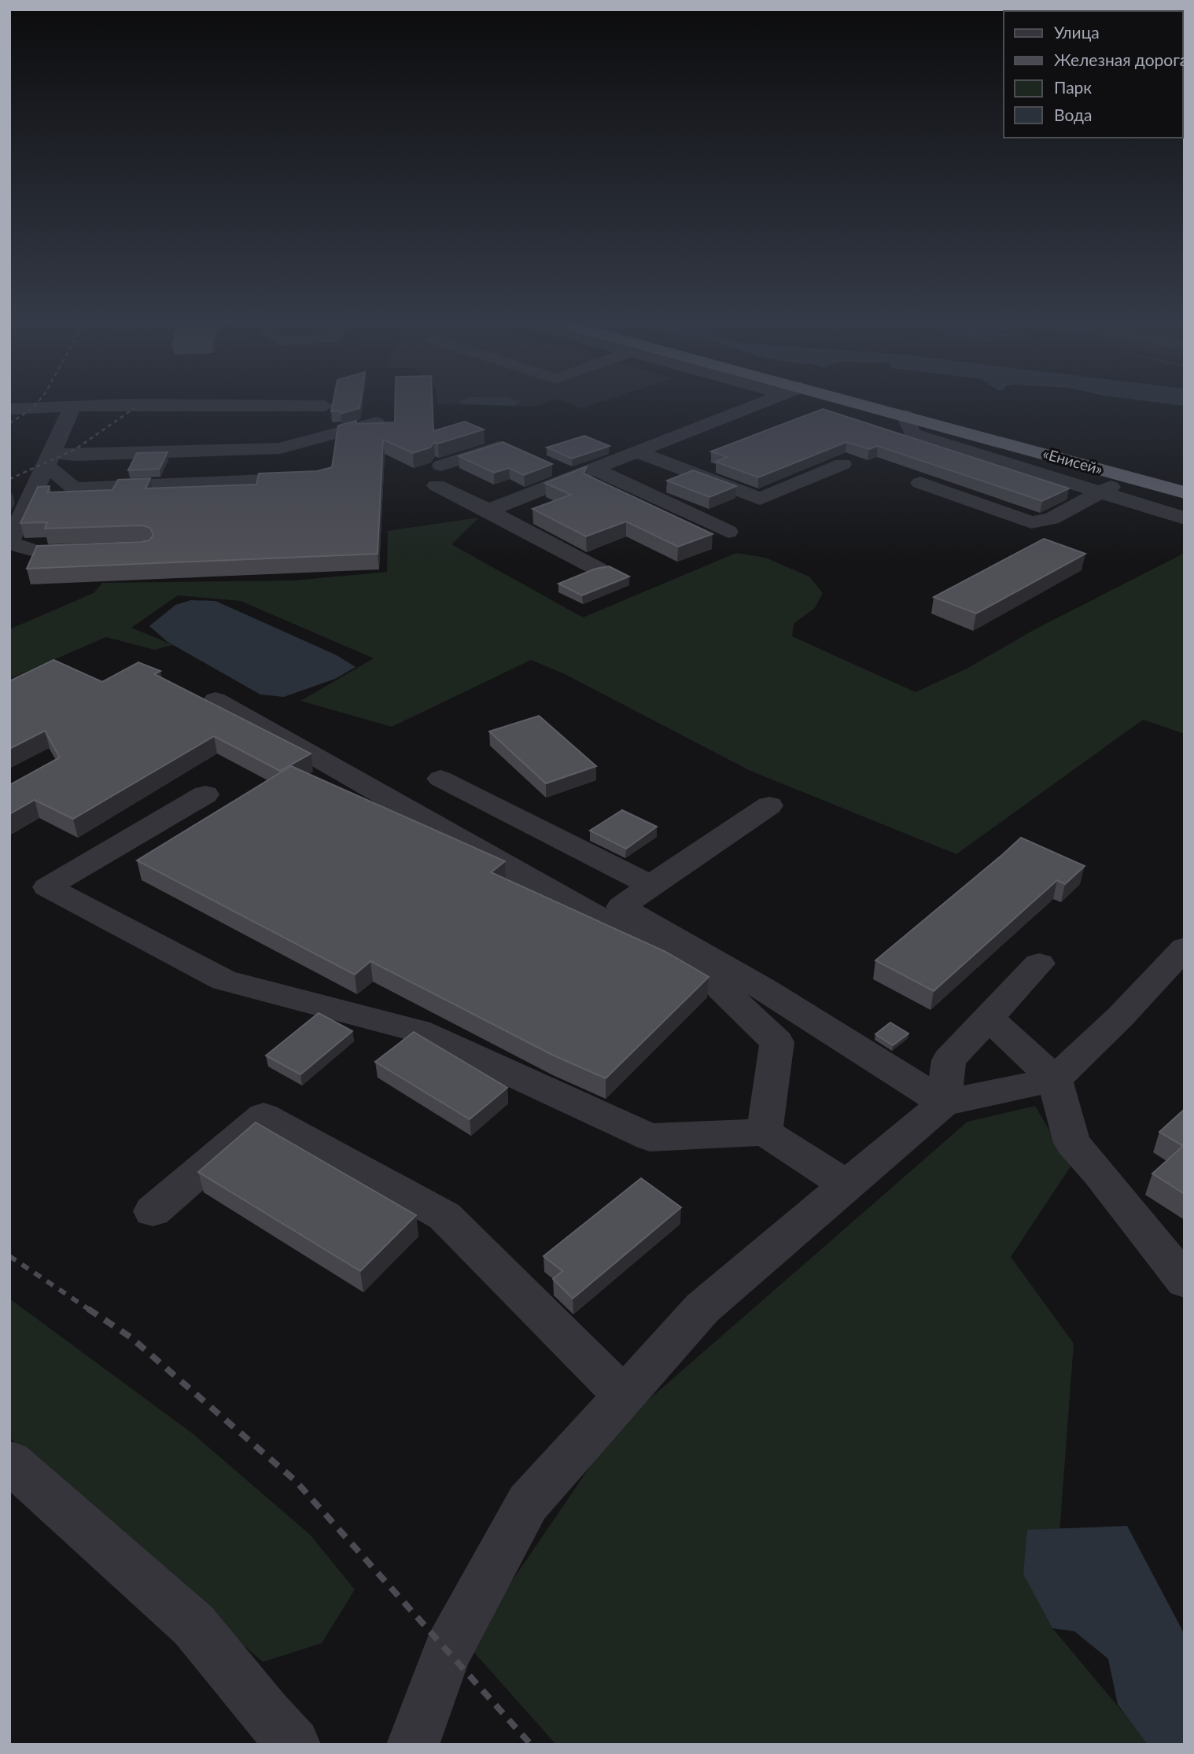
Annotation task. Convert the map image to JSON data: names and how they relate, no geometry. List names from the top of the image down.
{
  "streets": {
    "highway": ["«Енисей»"]
  },
  "legend": [
    "Улица",
    "Железная дорога",
    "Парк",
    "Вода"
  ]
}
